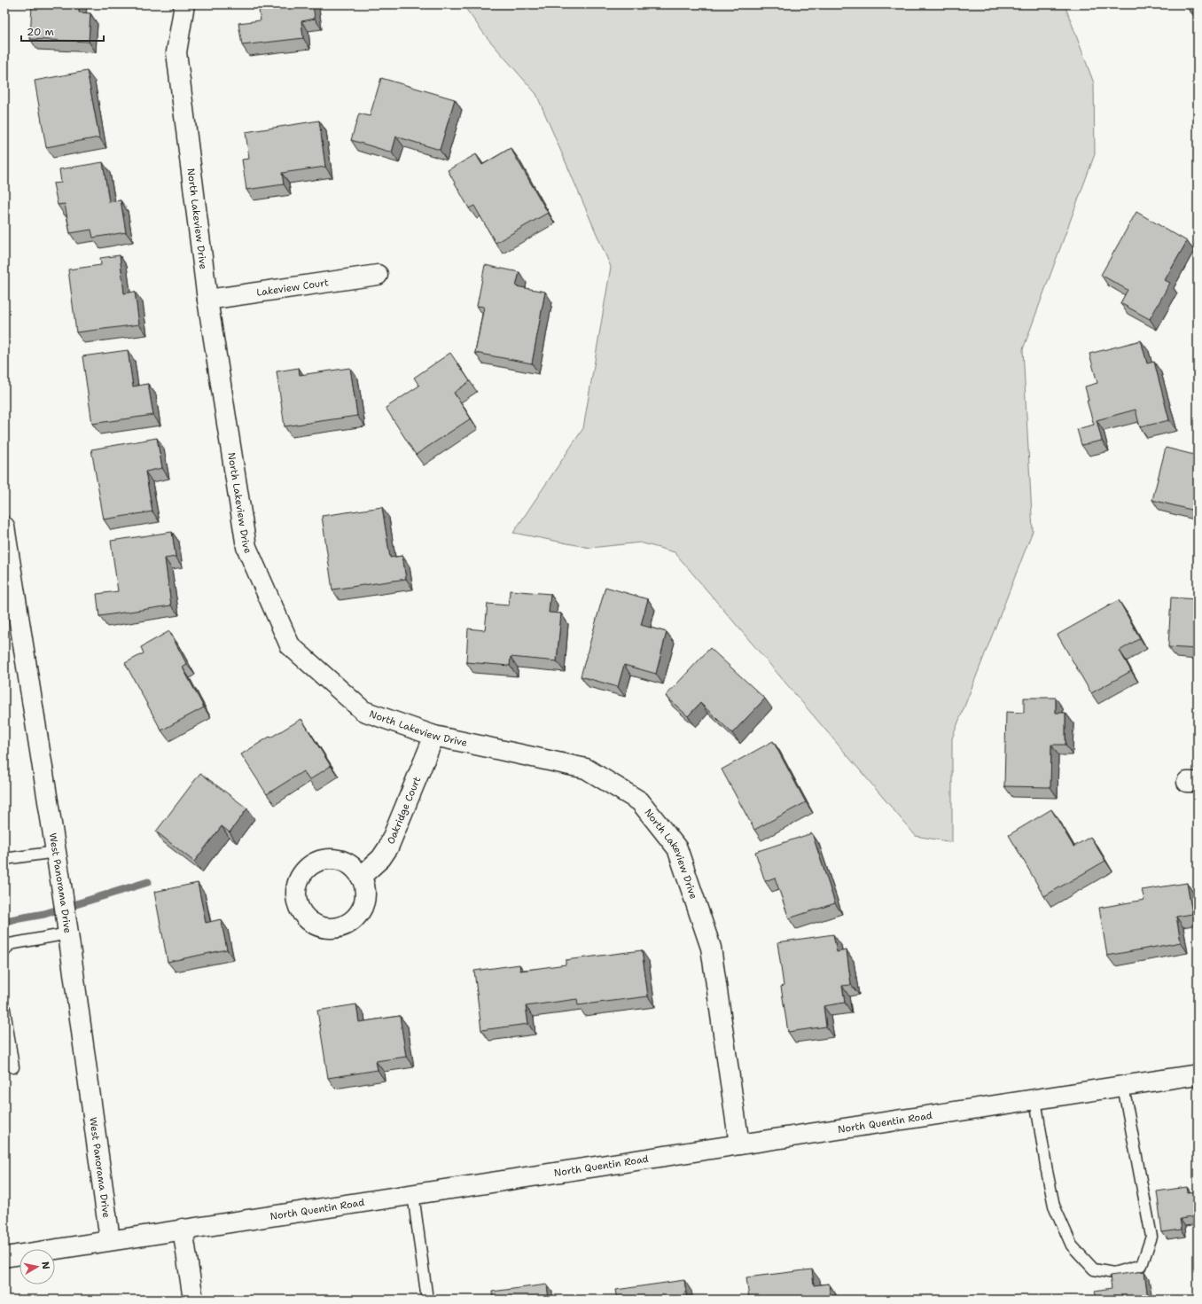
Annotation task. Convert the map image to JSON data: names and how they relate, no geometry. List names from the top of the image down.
{
  "streets": {
    "street": [
      "North Lakeview Drive",
      "Lakeview Court",
      "Oakridge Court",
      "West Panorama Drive",
      "North Quentin Road"
    ]
  },
  "crossings": [
    ["North Lakeview Drive", "Lakeview Court"],
    ["North Lakeview Drive", "Oakridge Court"],
    ["North Lakeview Drive", "North Quentin Road"],
    ["West Panorama Drive", "North Quentin Road"]
  ],
  "scale_bar": "20 m",
  "north": "right"
}
